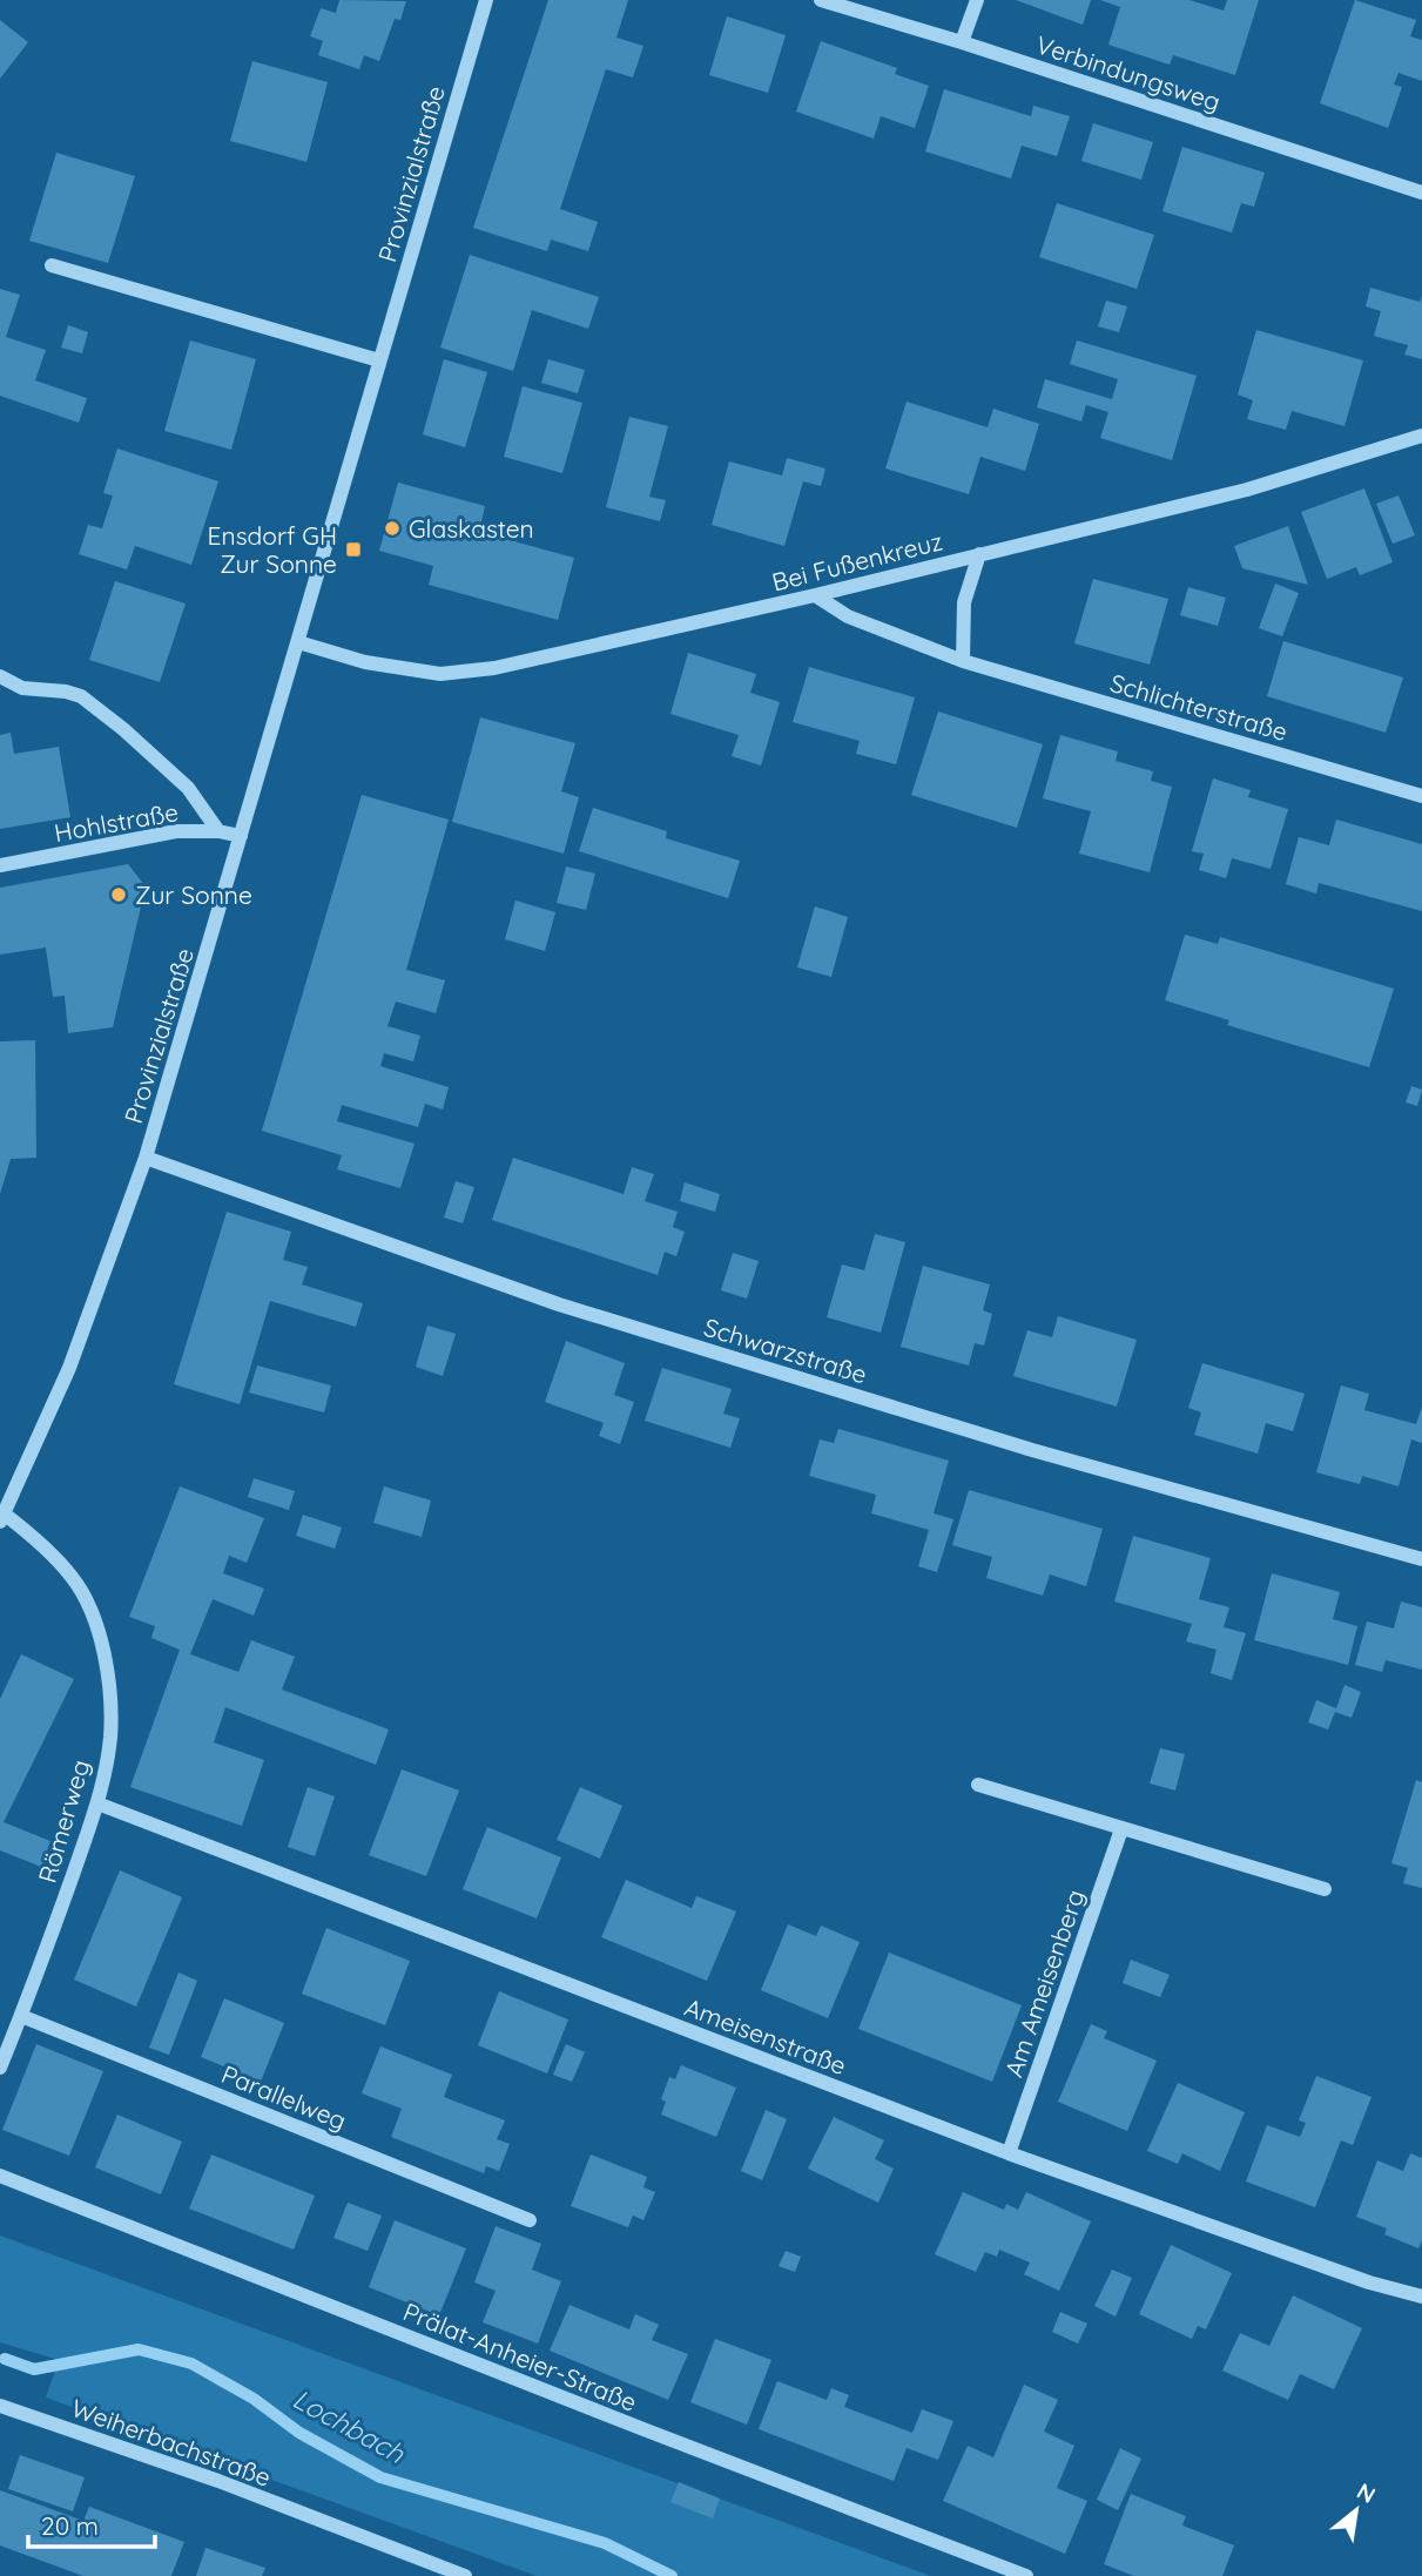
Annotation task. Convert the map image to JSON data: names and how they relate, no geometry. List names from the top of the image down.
{
  "streets": {
    "street": [
      "Verbindungsweg",
      "Provinzialstraße",
      "Bei Fußenkreuz",
      "Schlichterstraße",
      "Hohlstraße",
      "Schwarzstraße",
      "Römerweg",
      "Am Ameisenberg",
      "Ameisenstraße",
      "Parallelweg",
      "Prälat-Anheier-Straße",
      "Weiherbachstraße"
    ]
  },
  "crossings": [
    ["Provinzialstraße", "Bei Fußenkreuz"],
    ["Provinzialstraße", "Hohlstraße"],
    ["Provinzialstraße", "Schwarzstraße"],
    ["Provinzialstraße", "Römerweg"],
    ["Bei Fußenkreuz", "Schlichterstraße"],
    ["Römerweg", "Ameisenstraße"],
    ["Römerweg", "Parallelweg"],
    ["Am Ameisenberg", "Ameisenstraße"]
  ],
  "water": ["Lochbach"],
  "places": {
    "other": ["Glaskasten", "Zur Sonne"],
    "transit": ["Ensdorf GH Zur Sonne"]
  },
  "scale_bar": "20 m",
  "north": "top right"
}
